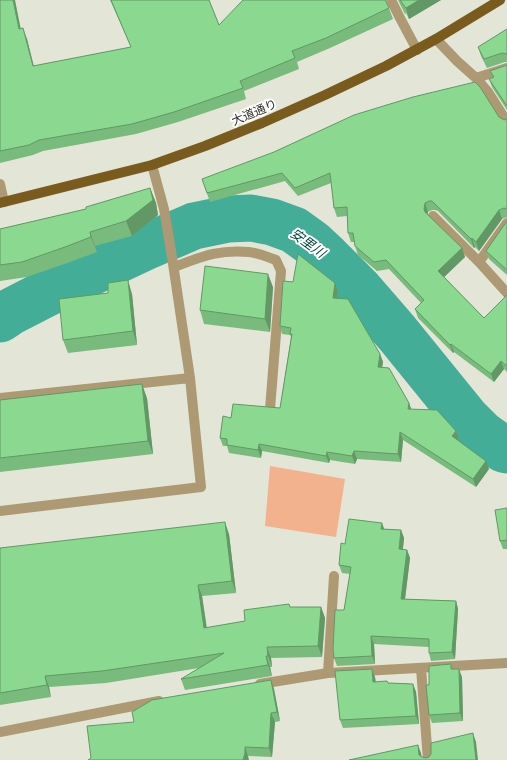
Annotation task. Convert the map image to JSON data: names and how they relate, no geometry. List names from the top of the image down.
{
  "streets": {
    "main road": ["大道通り"]
  },
  "water": ["安里川"]
}
